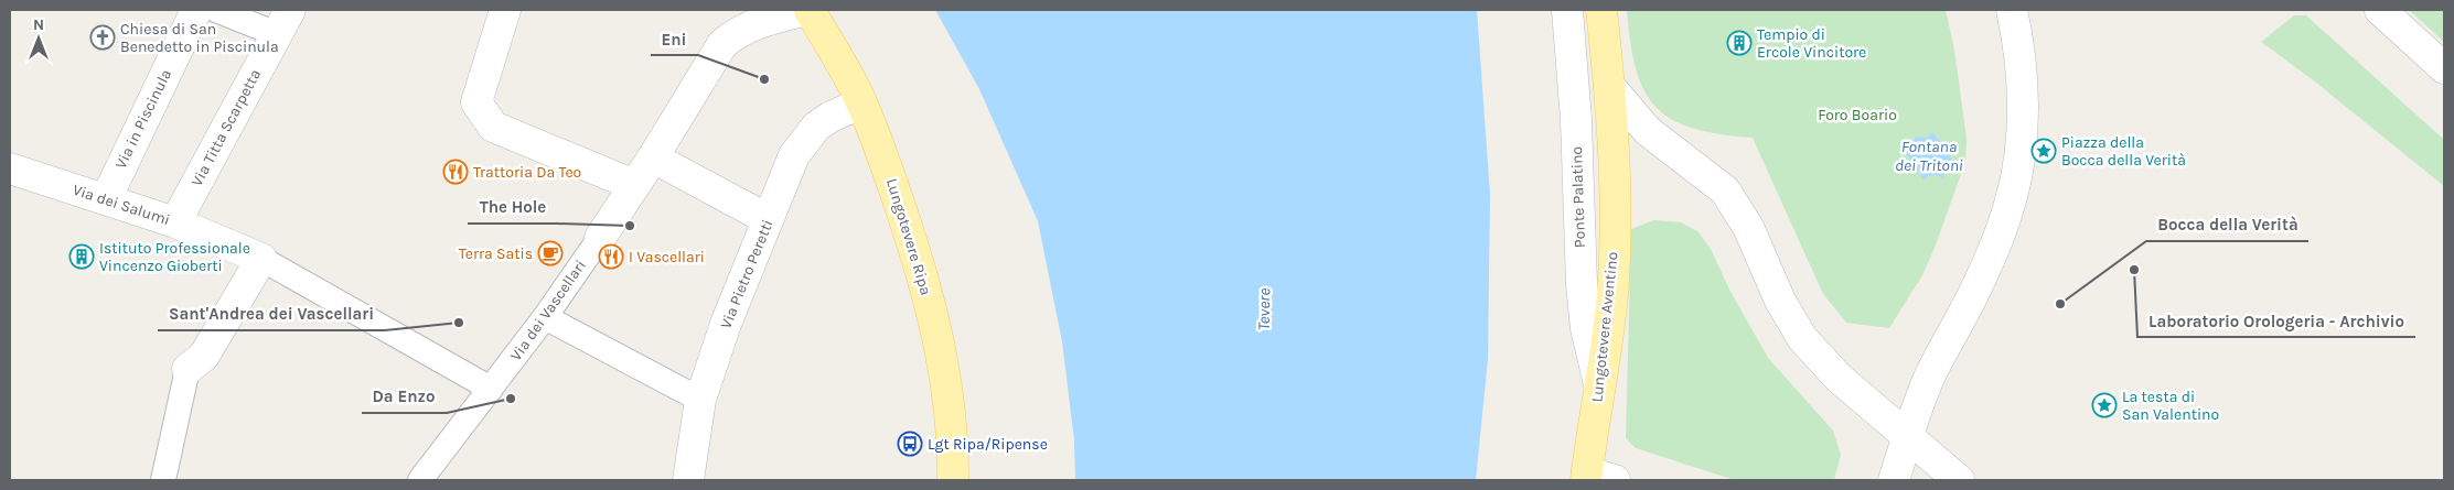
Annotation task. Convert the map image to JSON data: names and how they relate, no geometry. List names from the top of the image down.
{
  "streets": {
    "main road": ["Lungotevere Ripa", "Lungotevere Aventino"],
    "street": [
      "Via in Piscinula",
      "Via Titta Scarpetta",
      "Ponte Palatino",
      "Via dei Salumi",
      "Via Pietro Peretti",
      "Via dei Vascellari"
    ]
  },
  "crossings": [
    ["Via in Piscinula", "Via dei Salumi"],
    ["Via Titta Scarpetta", "Via dei Salumi"],
    ["Ponte Palatino", "Lungotevere Aventino"],
    ["Via dei Salumi", "Via dei Vascellari"],
    ["Lungotevere Ripa", "Via Pietro Peretti"],
    ["Lungotevere Ripa", "Via dei Vascellari"]
  ],
  "water": ["Fontana dei Tritoni", "Tevere"],
  "parks": ["Foro Boario"],
  "places": {
    "church": ["Chiesa di San Benedetto in Piscinula"],
    "building": ["Tempio di Ercole Vincitore", "Istituto Professionale Vincenzo Gioberti"],
    "other": [
      "Eni",
      "The Hole",
      "Laboratorio Orologeria - Archivio",
      "Bocca della Verità",
      "Sant'Andrea dei Vascellari",
      "Da Enzo"
    ],
    "place": ["Piazza della Bocca della Verità", "La testa di San Valentino"],
    "restaurant": ["Trattoria Da Teo", "I Vascellari"],
    "cafe": ["Terra Satis"],
    "bus stop": ["Lgt Ripa/Ripense"]
  },
  "north": "top"
}
